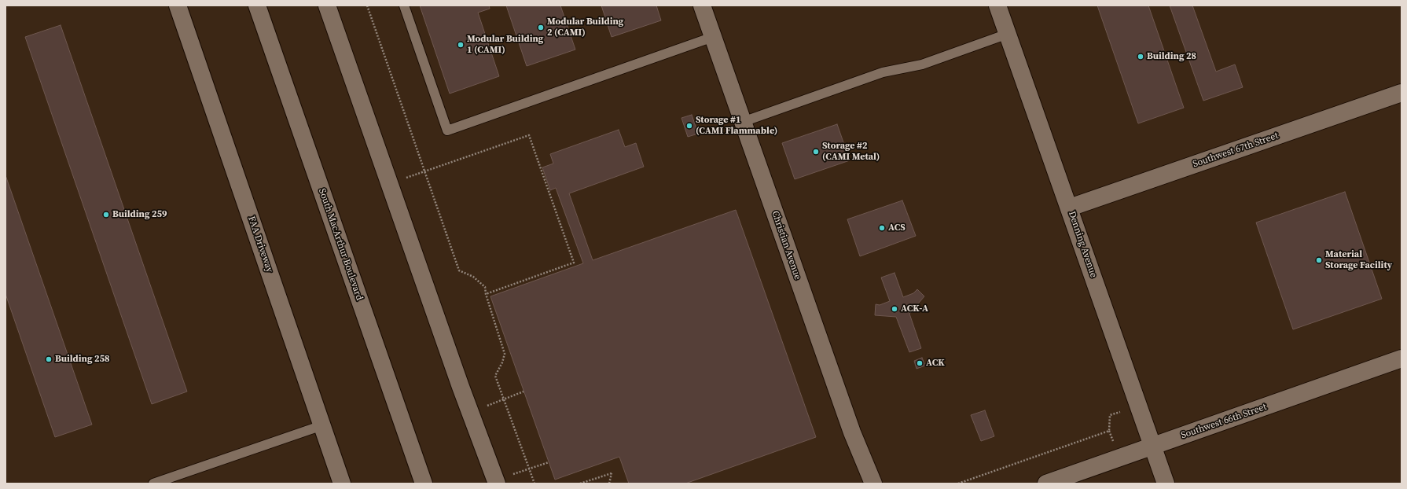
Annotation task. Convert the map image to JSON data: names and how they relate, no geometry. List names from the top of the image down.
{
  "streets": {
    "street": [
      "Southwest 67th Street",
      "FAA Driveway",
      "South MacArthur Boulevard",
      "Denning Avenue",
      "Christian Avenue",
      "Southwest 66th Street"
    ]
  },
  "crossings": [
    ["Southwest 67th Street", "Denning Avenue"],
    ["Denning Avenue", "Southwest 66th Street"]
  ],
  "places": [
    "Modular Building 2 (CAMI)",
    "Modular Building 1 (CAMI)",
    "Building 28",
    "Storage #1 (CAMI Flammable)",
    "Storage #2 (CAMI Metal)",
    "Building 259",
    "ACS",
    "Material Storage Facility",
    "ACK-A",
    "Building 258",
    "ACK"
  ]
}
